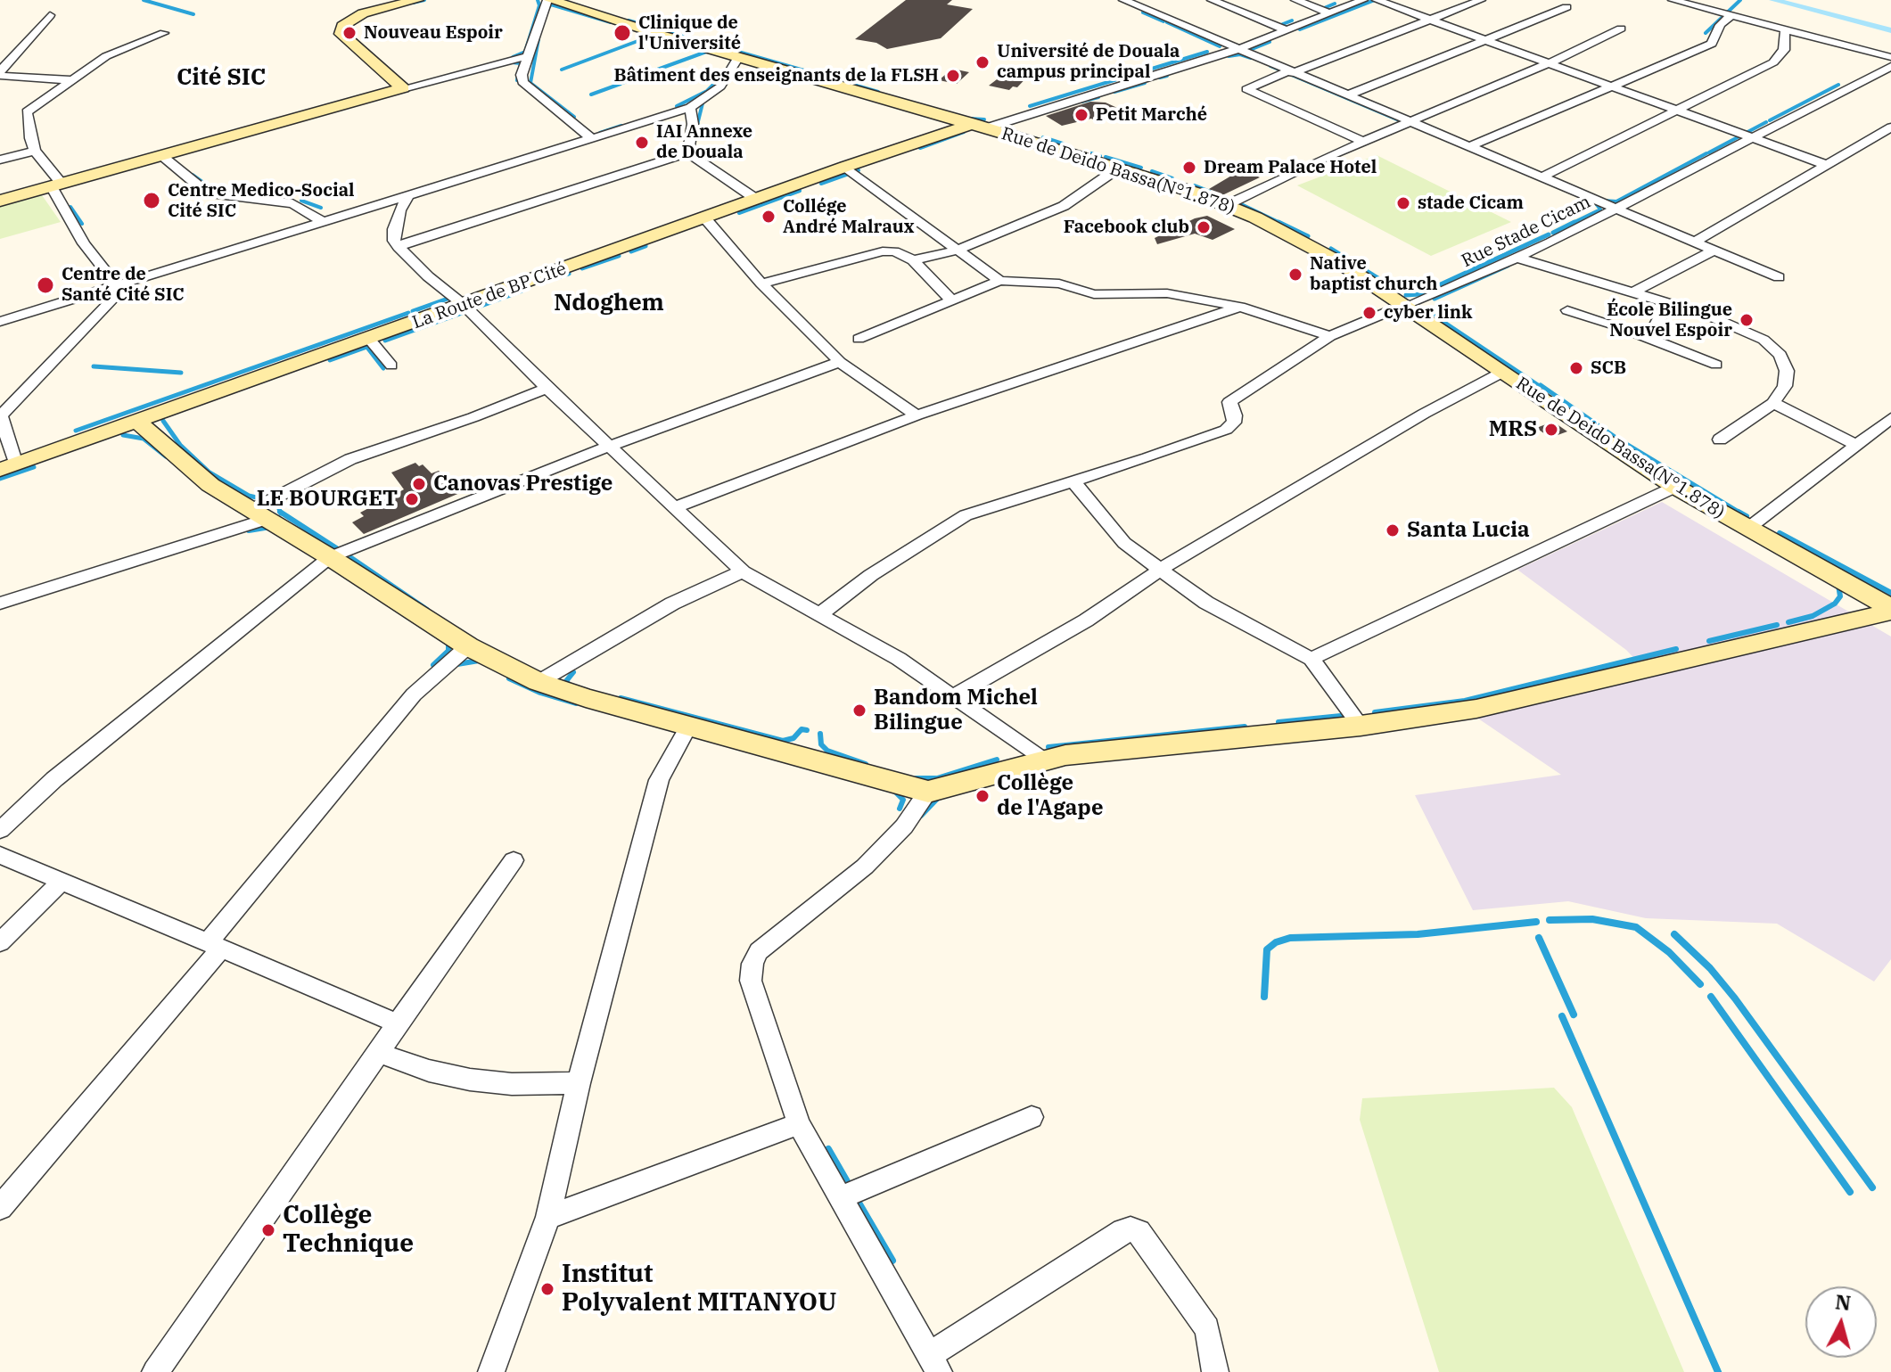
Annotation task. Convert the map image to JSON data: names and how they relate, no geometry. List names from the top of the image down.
{
  "streets": {
    "main road": ["Rue de Deido Bassa(N°1.878)", "La Route de BP Cité"],
    "street": ["Rue Stade Cicam"]
  },
  "crossings": [
    ["Rue de Deido Bassa(N°1.878)", "Rue Stade Cicam"],
    ["Rue de Deido Bassa(N°1.878)", "La Route de BP Cité"]
  ],
  "districts": ["Cité SIC", "Ndoghem"],
  "places": [
    "Nouveau Espoir",
    "Clinique de l'Université",
    "Université de Douala campus principal",
    "Bâtiment des enseignants de la FLSH",
    "Petit Marché",
    "IAI Annexe de Douala",
    "Dream Palace Hotel",
    "Centre Medico-Social Cité SIC",
    "stade Cicam",
    "Collége André Malraux",
    "Facebook club",
    "Native baptist church",
    "Centre de Santé Cité SIC",
    "cyber link",
    "École Bilingue Nouvel Espoir",
    "SCB",
    "MRS",
    "Canovas Prestige",
    "LE BOURGET",
    "Santa Lucia",
    "Bandom Michel Bilingue",
    "Collège de l'Agape",
    "Collège Technique",
    "Institut Polyvalent MITANYOU"
  ],
  "north": "top"
}
